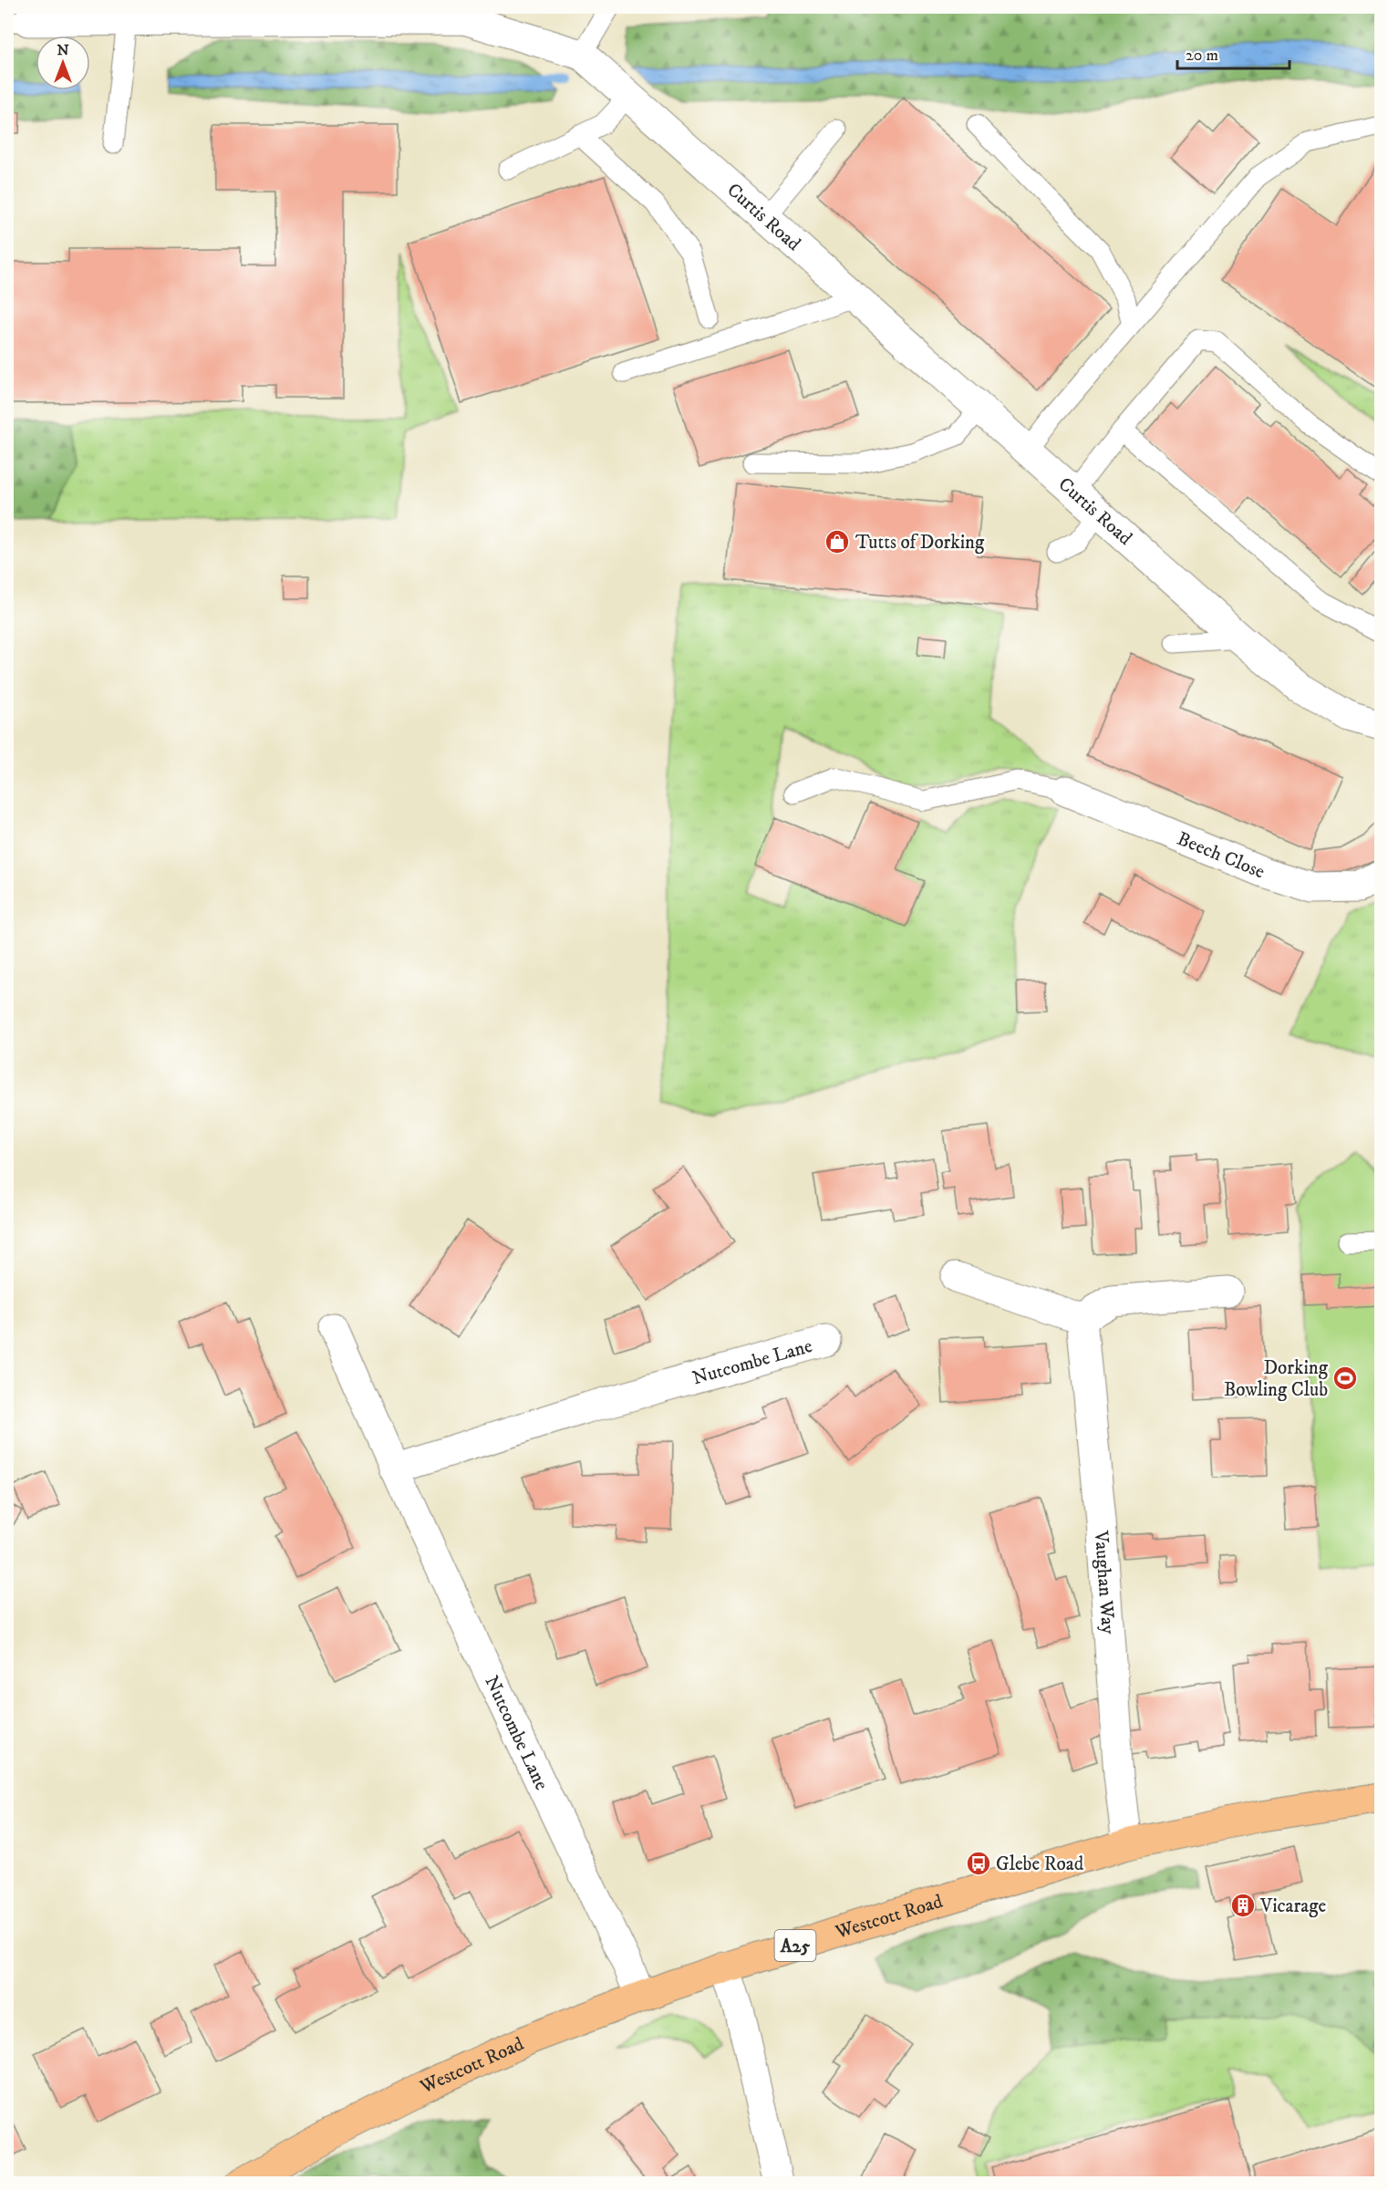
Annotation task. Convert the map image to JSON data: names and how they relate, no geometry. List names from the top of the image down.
{
  "streets": {
    "main road": ["Westcott Road", "A25"],
    "street": [
      "Curtis Road",
      "Beech Close",
      "Nutcombe Lane",
      "Vaughan Way"
    ]
  },
  "crossings": [
    ["Nutcombe Lane", "Westcott Road"],
    ["Vaughan Way", "Westcott Road"]
  ],
  "places": {
    "shop": ["Tutts of Dorking"],
    "sports": ["Dorking Bowling Club"],
    "bus stop": ["Glebe Road"],
    "building": ["Vicarage"]
  },
  "scale_bar": "20 m",
  "north": "top"
}
